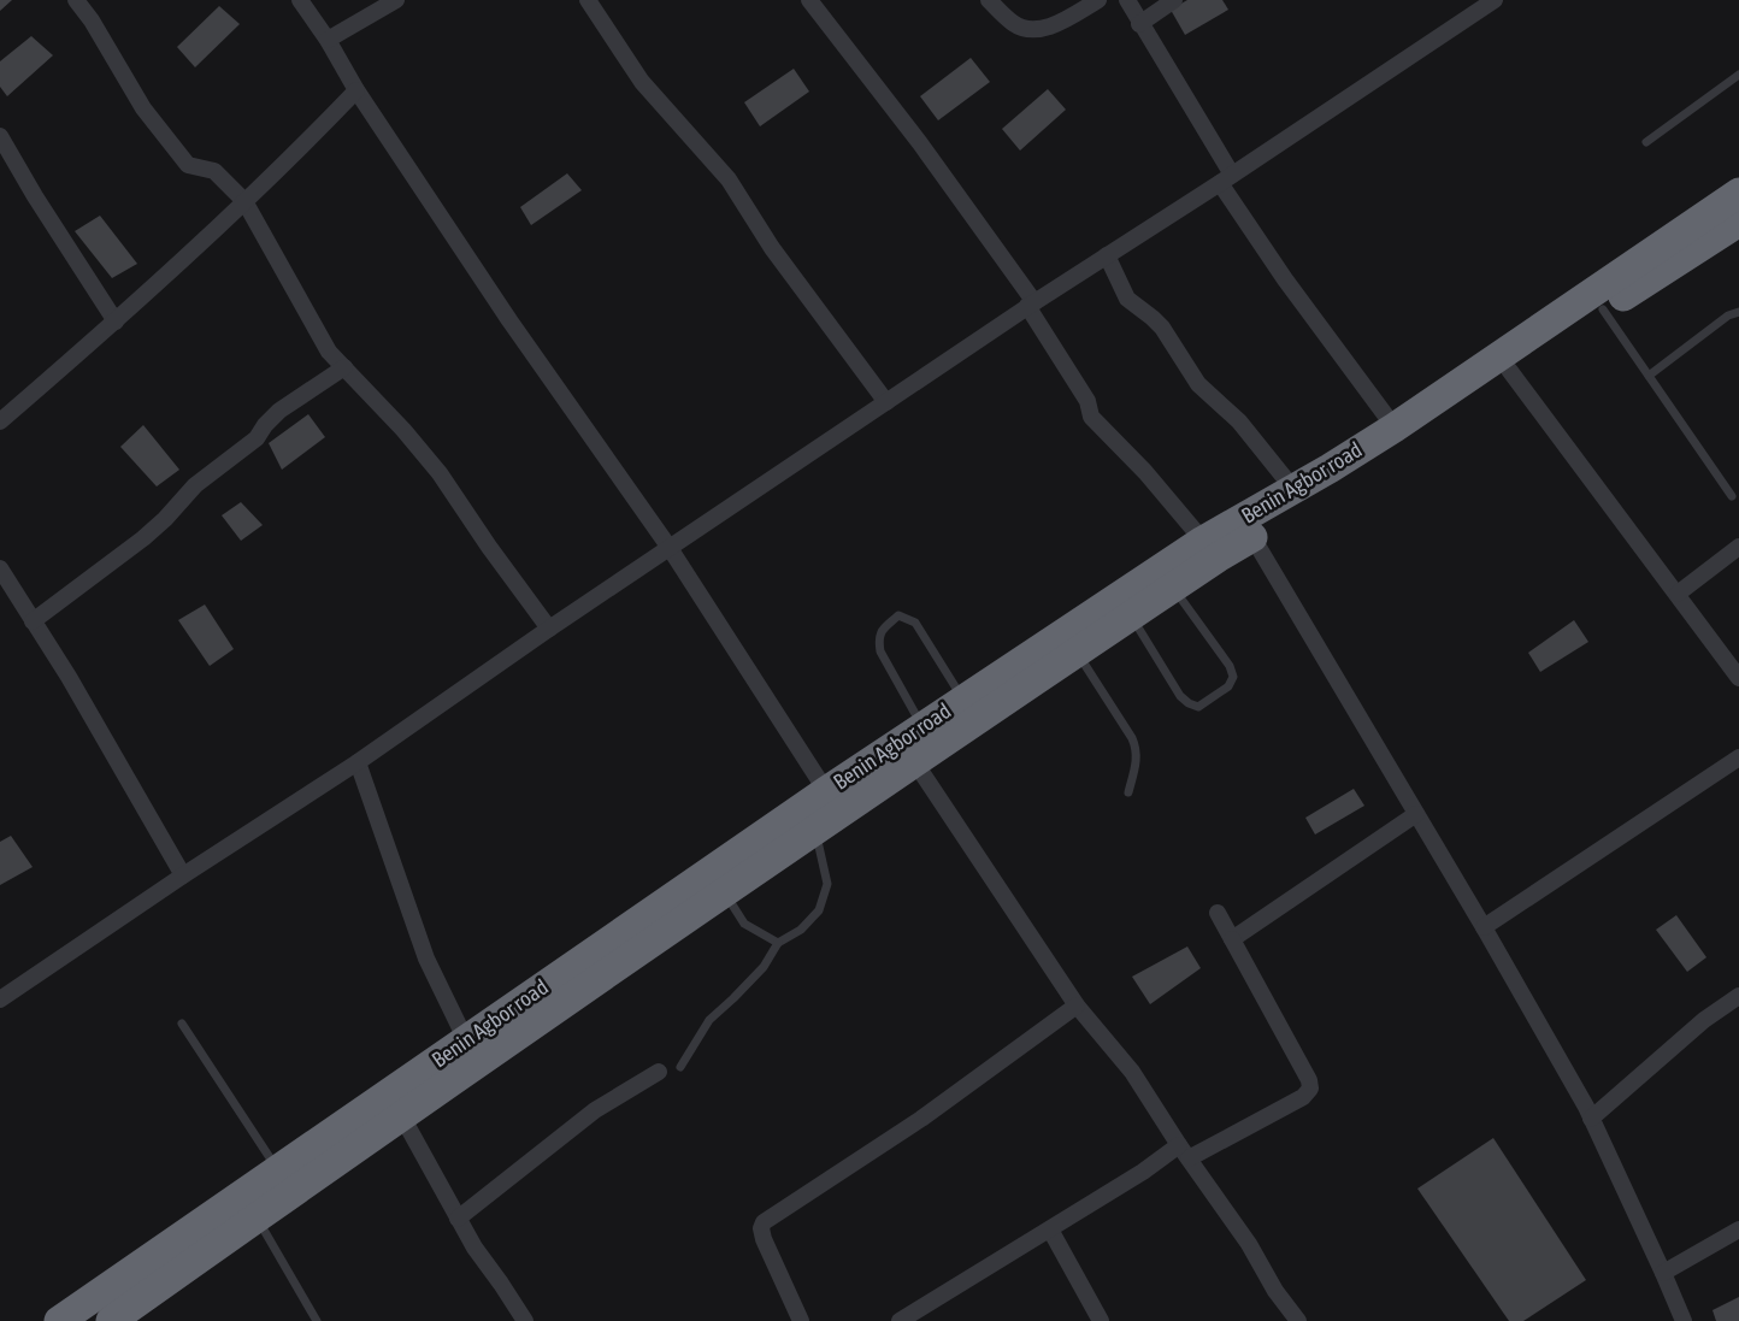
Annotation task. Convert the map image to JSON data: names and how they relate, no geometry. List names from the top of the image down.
{
  "streets": {
    "highway": ["Benin Agbor road"]
  }
}
